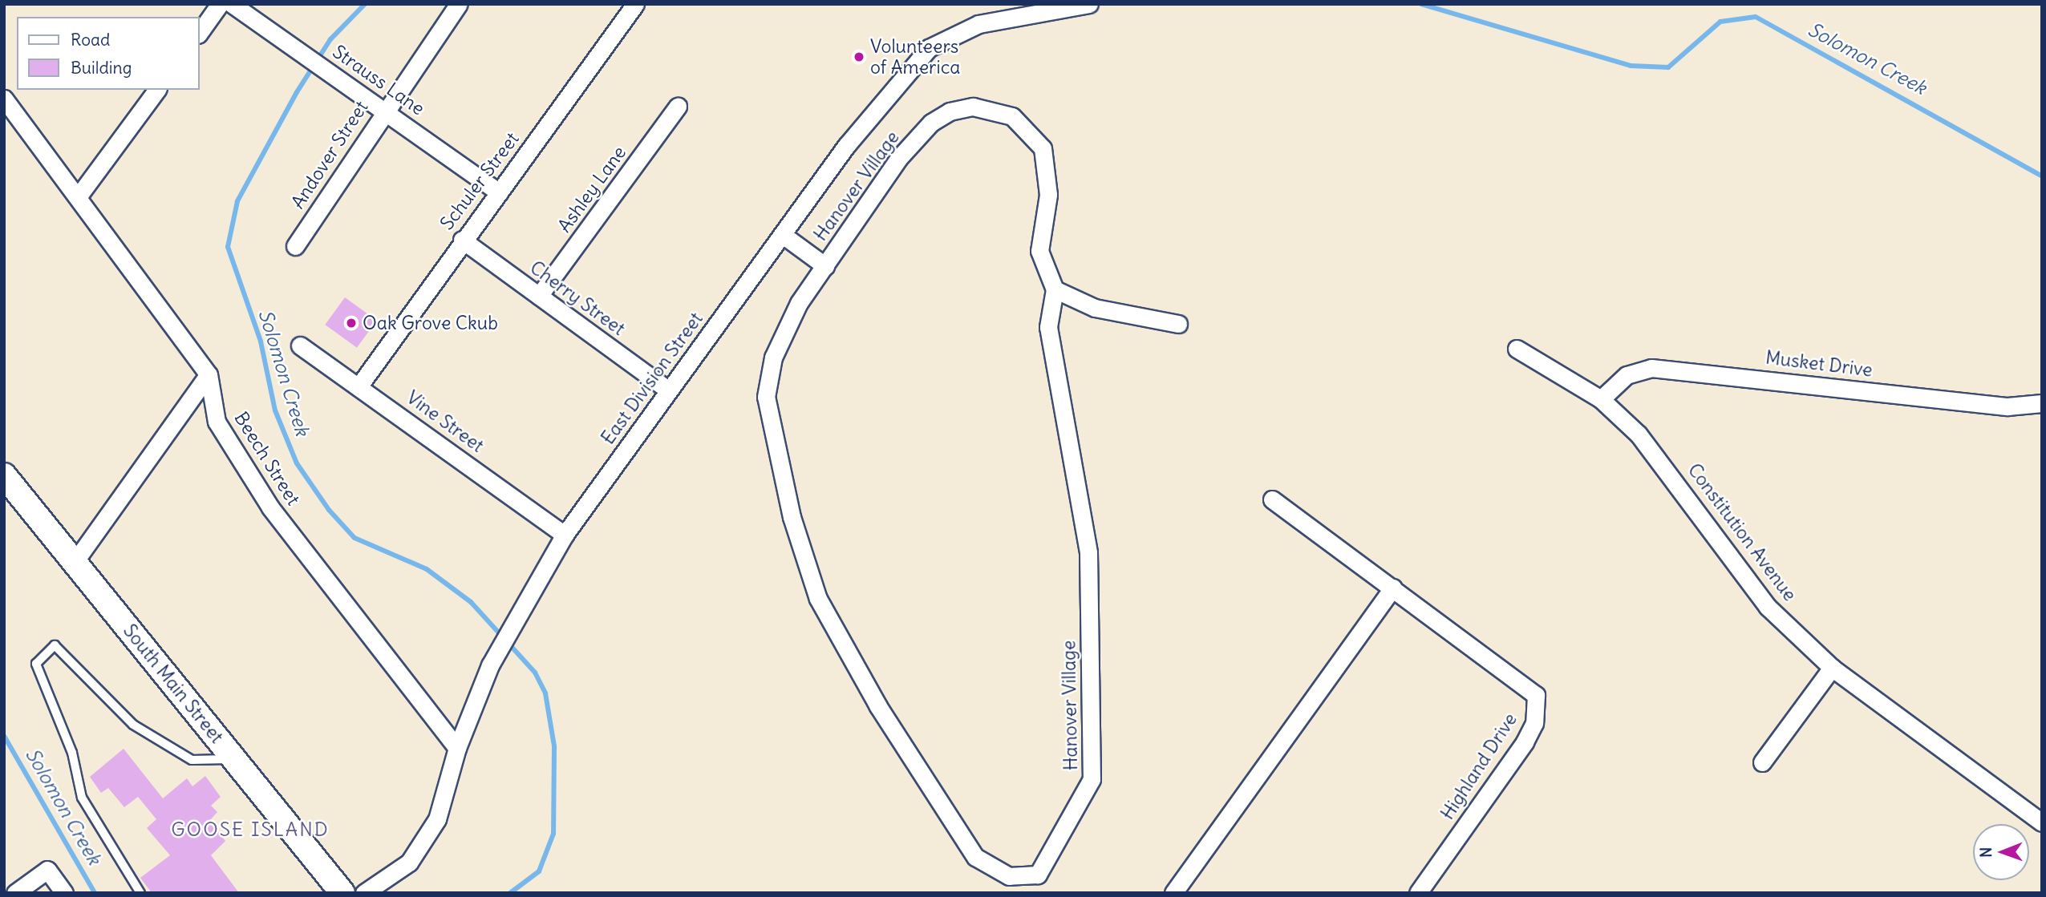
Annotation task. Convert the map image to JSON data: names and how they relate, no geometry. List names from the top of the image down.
{
  "streets": {
    "main road": ["South Main Street"],
    "street": [
      "Strauss Lane",
      "Andover Street",
      "Schuler Street",
      "Hanover Village",
      "Ashley Lane",
      "Cherry Street",
      "Musket Drive",
      "East Division Street",
      "Vine Street",
      "Beech Street",
      "Constitution Avenue",
      "Highland Drive"
    ]
  },
  "crossings": [
    ["Strauss Lane", "Andover Street"],
    ["Strauss Lane", "Schuler Street"],
    ["Schuler Street", "Cherry Street"],
    ["Schuler Street", "Vine Street"],
    ["Hanover Village", "East Division Street"],
    ["Ashley Lane", "Cherry Street"],
    ["Cherry Street", "East Division Street"],
    ["Musket Drive", "Constitution Avenue"],
    ["East Division Street", "Vine Street"],
    ["East Division Street", "Beech Street"]
  ],
  "districts": ["GOOSE ISLAND"],
  "water": ["Solomon Creek"],
  "places": ["Volunteers of America", "Oak Grove Ckub"],
  "legend": ["Road", "Building"],
  "north": "left"
}
